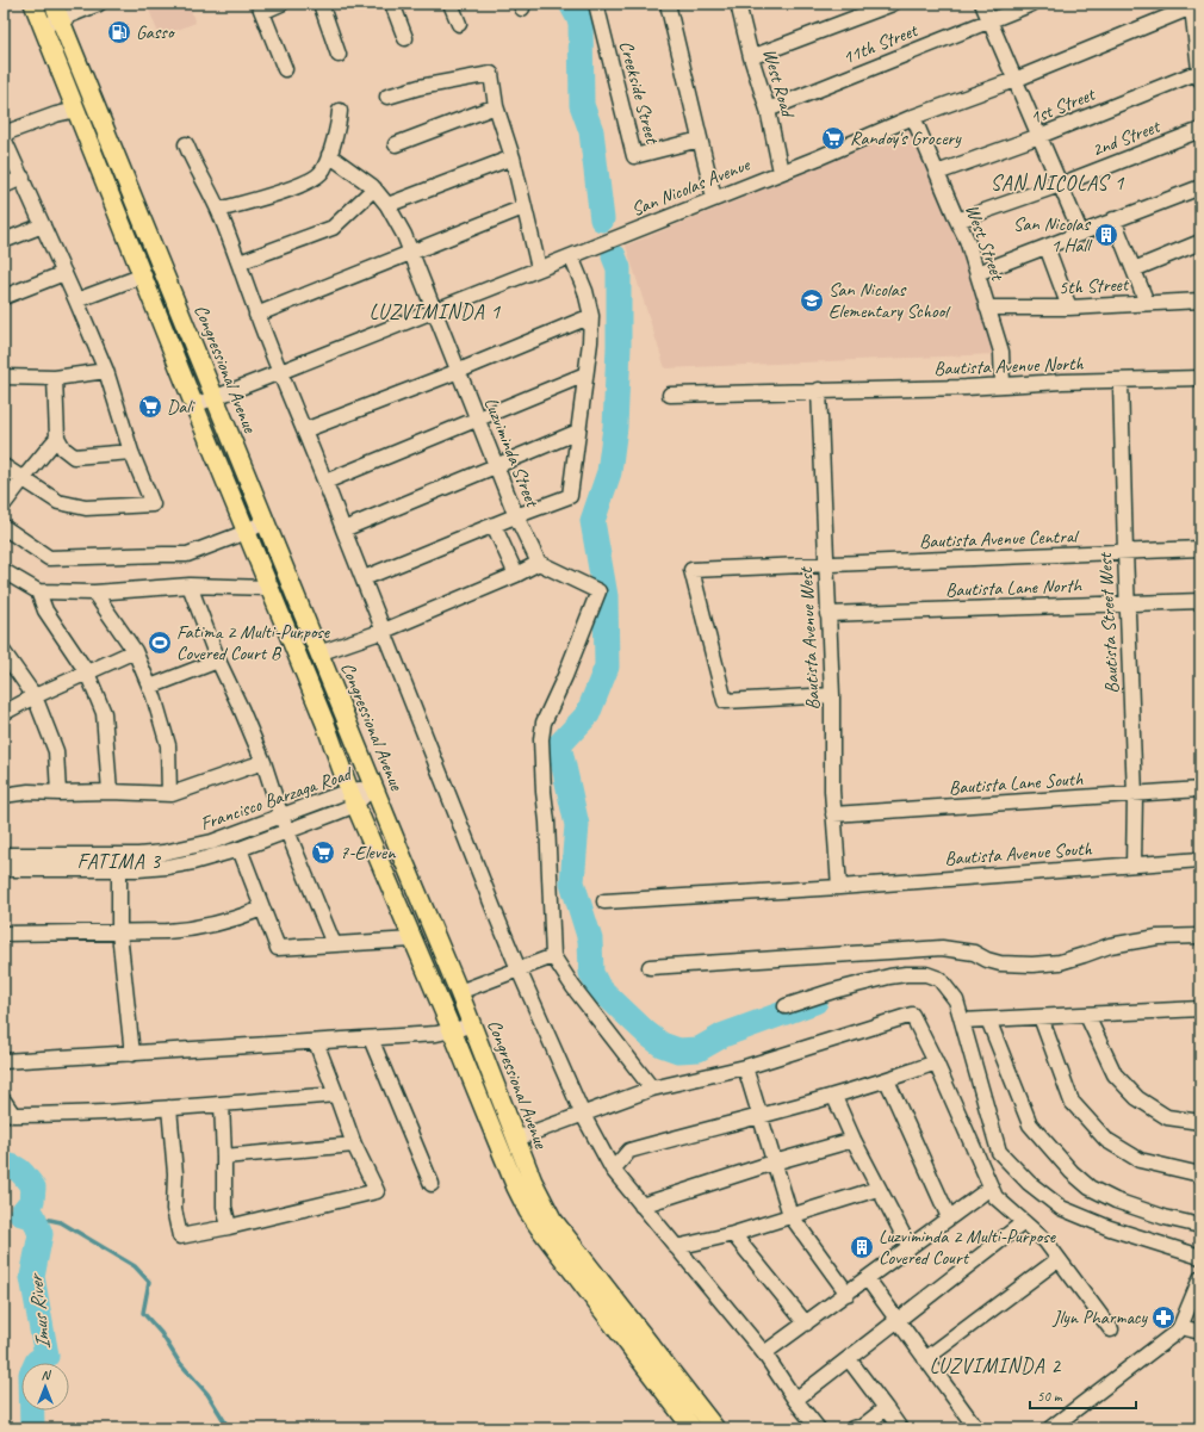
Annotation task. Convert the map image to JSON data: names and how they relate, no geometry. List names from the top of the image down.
{
  "streets": {
    "main road": ["Congressional Avenue"],
    "street": [
      "11th Street",
      "West Road",
      "Creekside Street",
      "1st Street",
      "2nd Street",
      "San Nicolas Avenue",
      "West Street",
      "5th Street",
      "Bautista Avenue North",
      "Luzviminda Street",
      "Bautista Avenue Central",
      "Bautista Lane North",
      "Bautista Street West",
      "Bautista Avenue West",
      "Bautista Lane South",
      "Francisco Barzaga Road",
      "Bautista Avenue South"
    ]
  },
  "crossings": [
    ["11th Street", "West Road"],
    ["West Road", "San Nicolas Avenue"],
    ["1st Street", "West Street"],
    ["2nd Street", "West Street"],
    ["San Nicolas Avenue", "West Street"],
    ["San Nicolas Avenue", "Congressional Avenue"],
    ["San Nicolas Avenue", "Luzviminda Street"],
    ["West Street", "5th Street"],
    ["West Street", "Bautista Avenue North"],
    ["Bautista Avenue North", "Bautista Street West"],
    ["Bautista Avenue North", "Bautista Avenue West"],
    ["Congressional Avenue", "Francisco Barzaga Road"],
    ["Bautista Avenue Central", "Bautista Street West"],
    ["Bautista Avenue Central", "Bautista Avenue West"],
    ["Bautista Lane North", "Bautista Street West"],
    ["Bautista Lane North", "Bautista Avenue West"],
    ["Bautista Street West", "Bautista Lane South"],
    ["Bautista Street West", "Bautista Avenue South"],
    ["Bautista Avenue West", "Bautista Lane South"],
    ["Bautista Avenue West", "Bautista Avenue South"]
  ],
  "districts": [
    "SAN NICOLAS 1",
    "LUZVIMINDA 1",
    "FATIMA 3",
    "LUZVIMINDA 2"
  ],
  "water": ["Imus River"],
  "places": {
    "fuel station": ["Gasso"],
    "supermarket": ["Randoy's Grocery", "Dali", "7-Eleven"],
    "building": ["San Nicolas 1 Hall", "Luzviminda 2 Multi-Purpose Covered Court"],
    "school or university": ["San Nicolas Elementary School"],
    "sports": ["Fatima 2 Multi-Purpose Covered Court B"],
    "pharmacy": ["Jlyn Pharmacy"]
  },
  "scale_bar": "50 m",
  "north": "top"
}
